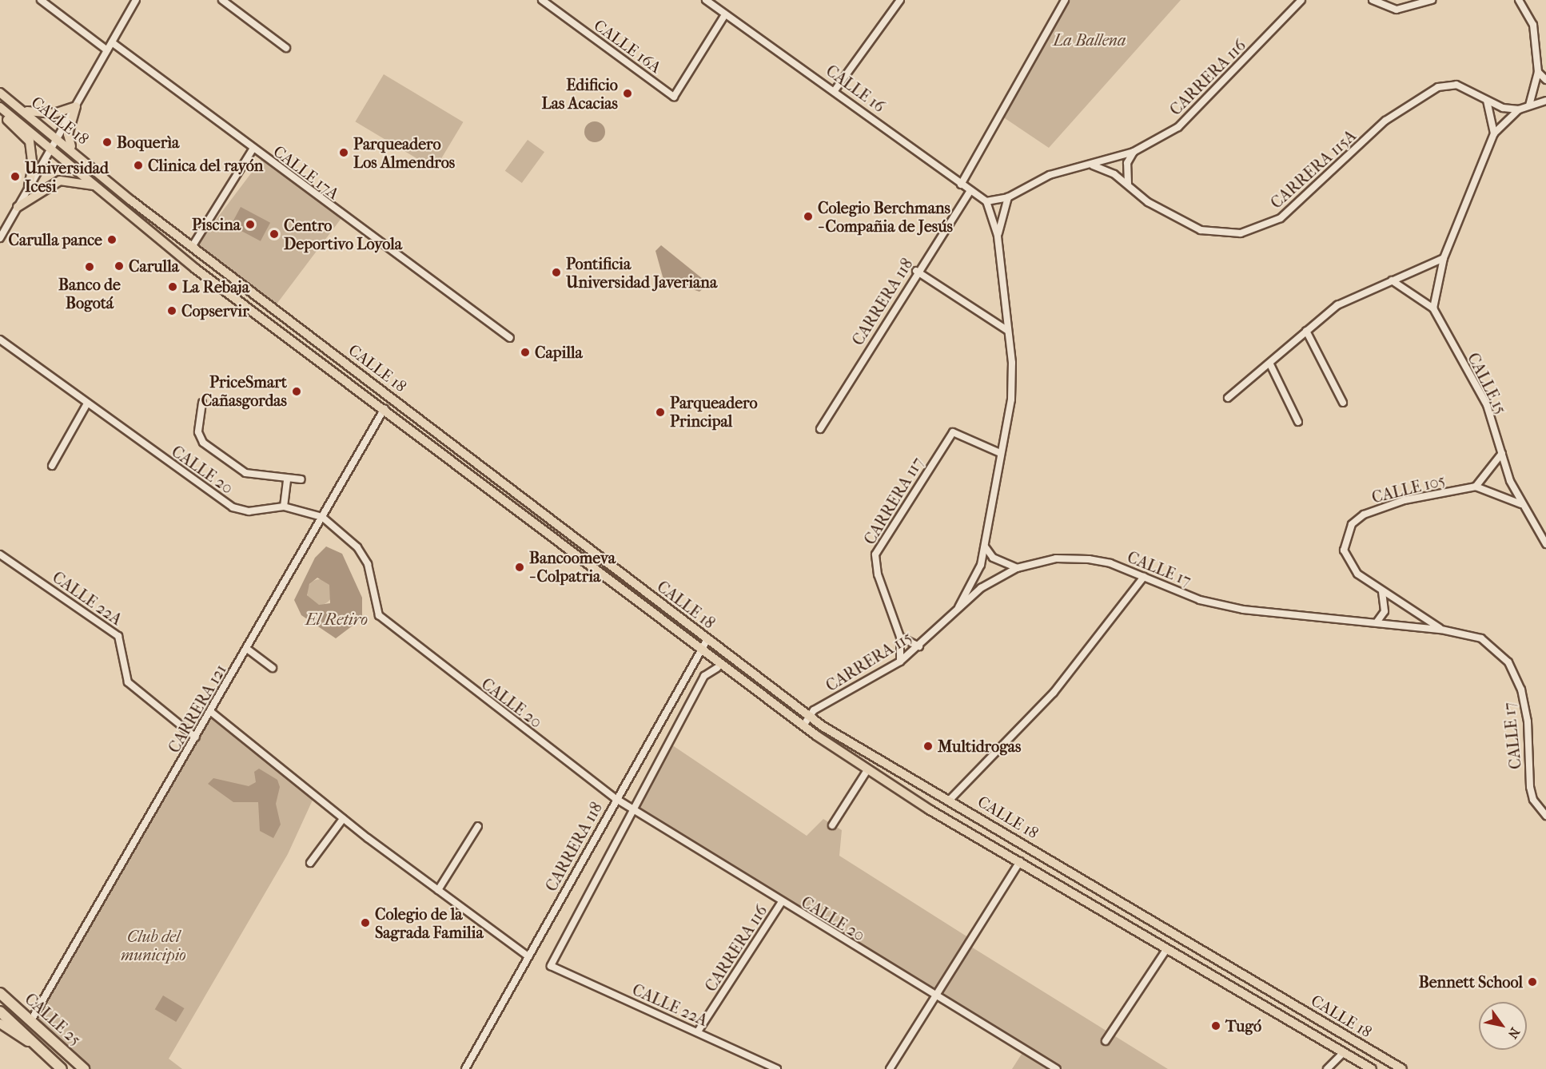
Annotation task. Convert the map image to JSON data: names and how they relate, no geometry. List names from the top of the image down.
{
  "streets": {
    "highway": ["CALLE 25"],
    "main road": ["CALLE 18"],
    "street": [
      "CALLE 16A",
      "CARRERA 116",
      "CALLE 16",
      "CARRERA 115A",
      "CALLE 17A",
      "CARRERA 118",
      "CALLE 15",
      "CALLE 20",
      "CALLE 105",
      "CARRERA 117",
      "CALLE 17",
      "CALLE 22A",
      "CARRERA 115",
      "CARRERA 121"
    ]
  },
  "crossings": [
    ["CALLE 16A", "CALLE 16"],
    ["CARRERA 116", "CALLE 16"],
    ["CARRERA 116", "CALLE 20"],
    ["CARRERA 116", "CALLE 22A"],
    ["CALLE 16", "CARRERA 118"],
    ["CALLE 18", "CARRERA 118"],
    ["CALLE 18", "CARRERA 115"],
    ["CALLE 18", "CARRERA 121"],
    ["CARRERA 118", "CALLE 20"],
    ["CALLE 20", "CALLE 22A"],
    ["CALLE 20", "CARRERA 121"],
    ["CALLE 105", "CALLE 17"],
    ["CARRERA 117", "CARRERA 115"],
    ["CALLE 17", "CARRERA 115"],
    ["CALLE 22A", "CARRERA 121"],
    ["CARRERA 121", "CALLE 25"]
  ],
  "water": ["El Retiro"],
  "parks": ["La Ballena", "Club del municipio"],
  "places": [
    "Edificio Las Acacias",
    "Boquerìa",
    "Parqueadero Los Almendros",
    "Clinica del rayón",
    "Universidad Icesi",
    "Colegio Berchmans - Compañia de Jesús",
    "Piscina",
    "Centro Deportivo Loyola",
    "Carulla pance",
    "Carulla",
    "Banco de Bogotá",
    "Pontificia Universidad Javeriana",
    "La Rebaja",
    "Copservir",
    "Capilla",
    "PriceSmart Cañasgordas",
    "Parqueadero Principal",
    "Bancoomeva - Colpatria",
    "Multidrogas",
    "Colegio de la Sagrada Familia",
    "Bennett School",
    "Tugó"
  ],
  "north": "bottom right"
}
